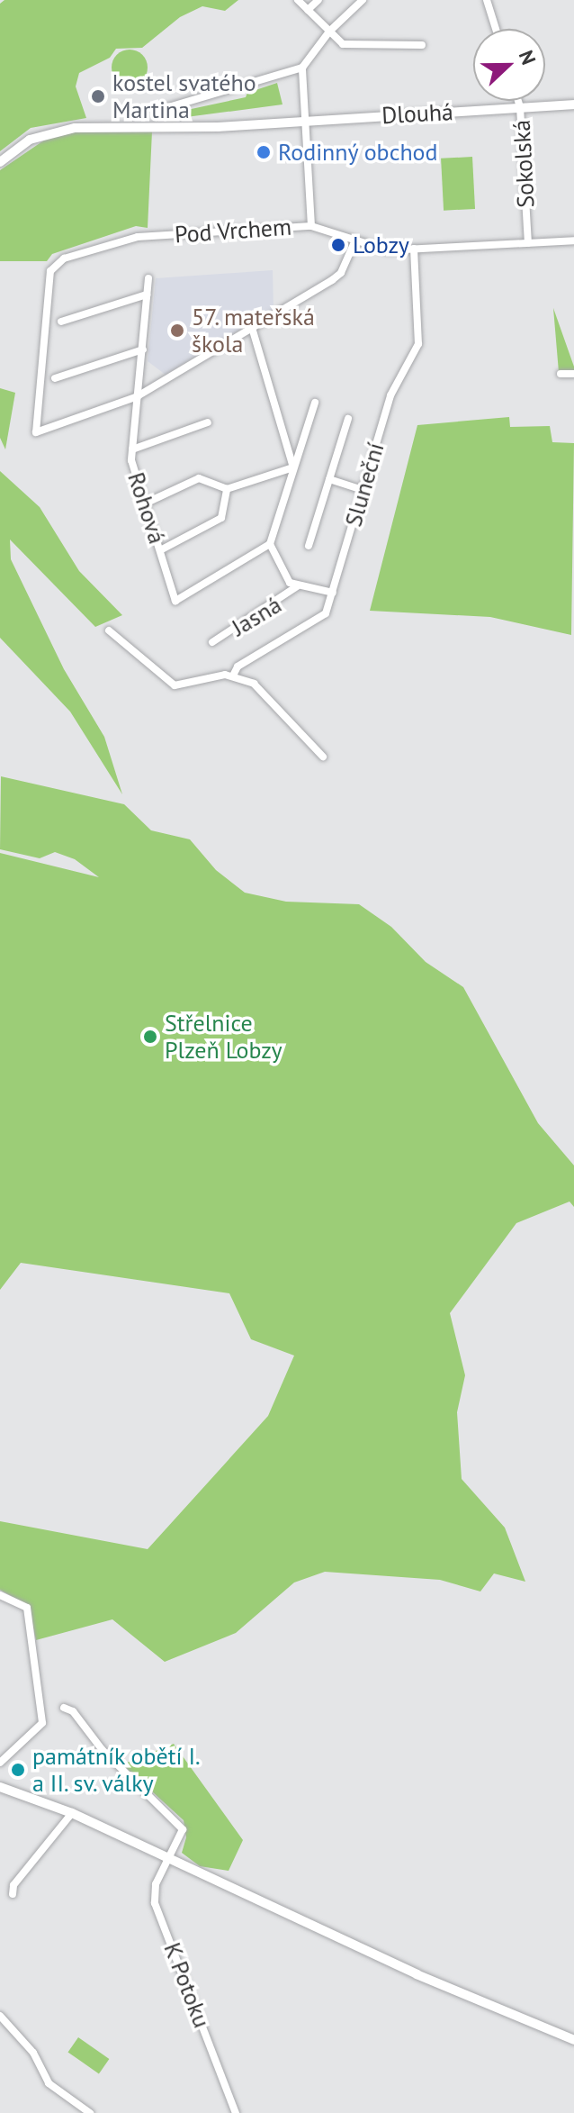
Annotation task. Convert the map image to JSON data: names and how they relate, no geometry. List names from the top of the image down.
{
  "streets": {
    "street": [
      "Dlouhá",
      "Sokolská",
      "Pod Vrchem",
      "Sluneční",
      "Rohová",
      "Jasná",
      "K Potoku"
    ]
  },
  "crossings": [
    ["Dlouhá", "Sokolská"],
    ["Sokolská", "Pod Vrchem"],
    ["Pod Vrchem", "Sluneční"]
  ],
  "places": [
    "kostel svatého Martina",
    "Rodinný obchod",
    "Lobzy",
    "57. mateřská škola",
    "Střelnice Plzeň Lobzy",
    "památník obětí I. a II. sv. války"
  ],
  "north": "right"
}
